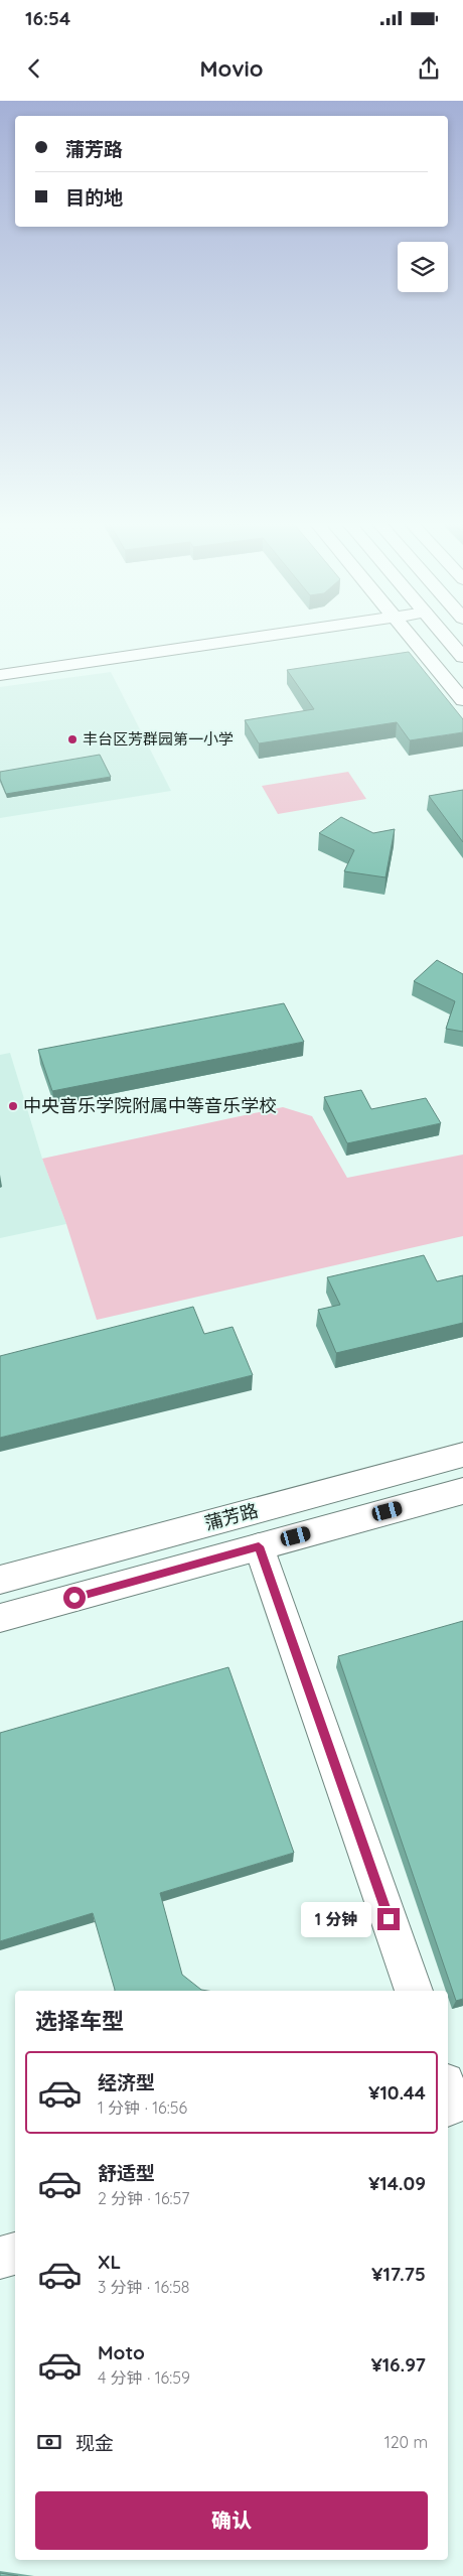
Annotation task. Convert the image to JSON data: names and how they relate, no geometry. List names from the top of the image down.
{
  "streets": {
    "street": ["蒲芳路"]
  },
  "places": ["丰台区芳群园第一小学", "中央音乐学院附属中等音乐学校"],
  "page": {
    "status": "16:54",
    "header": "Movio",
    "banner": ["蒲芳路", "目的地"],
    "bubble": "1 分钟",
    "heading": "选择车型",
    "list": [
      {
        "name": "经济型",
        "note": "1 分钟 · 16:56",
        "value": "¥10.44"
      },
      {
        "name": "舒适型",
        "note": "2 分钟 · 16:57",
        "value": "¥14.09"
      },
      {
        "name": "XL",
        "note": "3 分钟 · 16:58",
        "value": "¥17.75"
      },
      {
        "name": "Moto",
        "note": "4 分钟 · 16:59",
        "value": "¥16.97"
      }
    ],
    "pay": ["现金", "120 m"],
    "buttons": "确认"
  }
}
